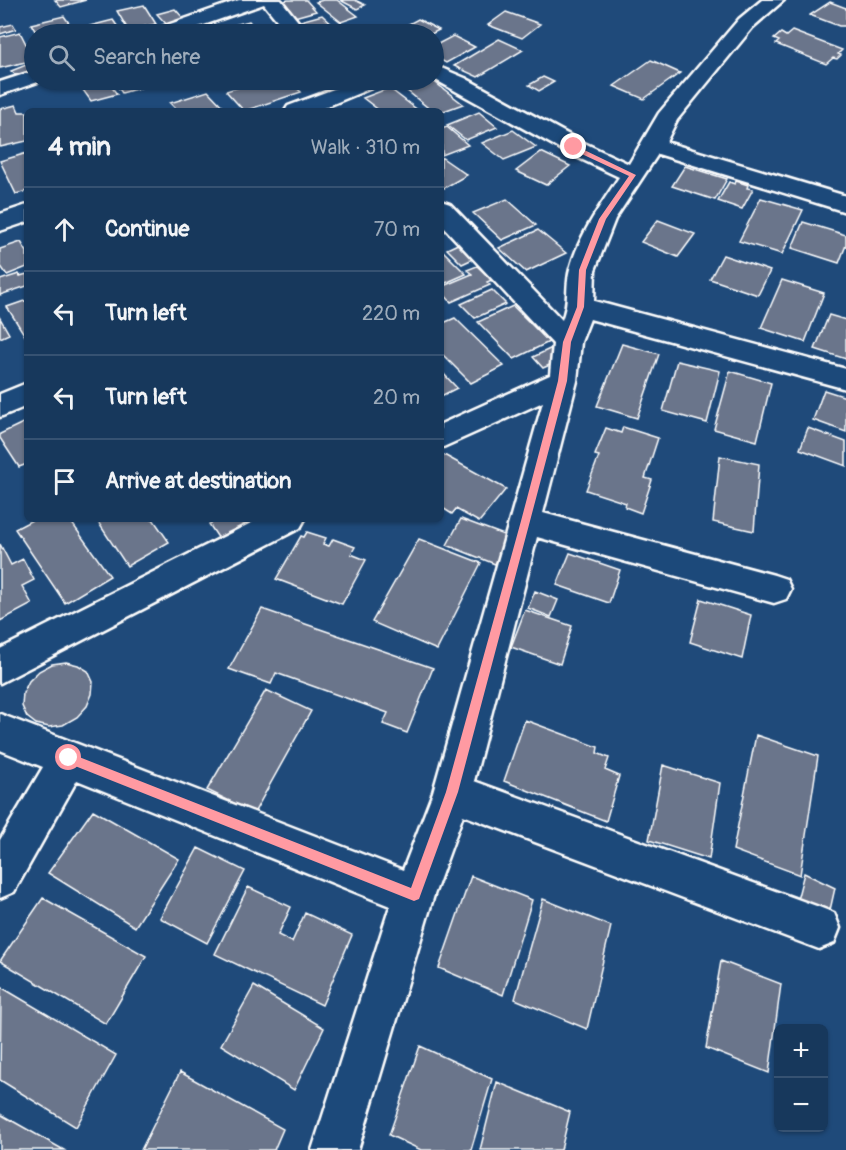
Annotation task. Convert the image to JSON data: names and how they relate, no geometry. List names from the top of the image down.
{
  "page": {
    "search": "Search here",
    "heading": ["4 min", "Walk · 310 m"],
    "list": [
      ["Continue", "70 m"],
      ["Turn left", "220 m"],
      ["Turn left", "20 m"],
      "Arrive at destination"
    ],
    "map_buttons": ["+", "−"]
  }
}
